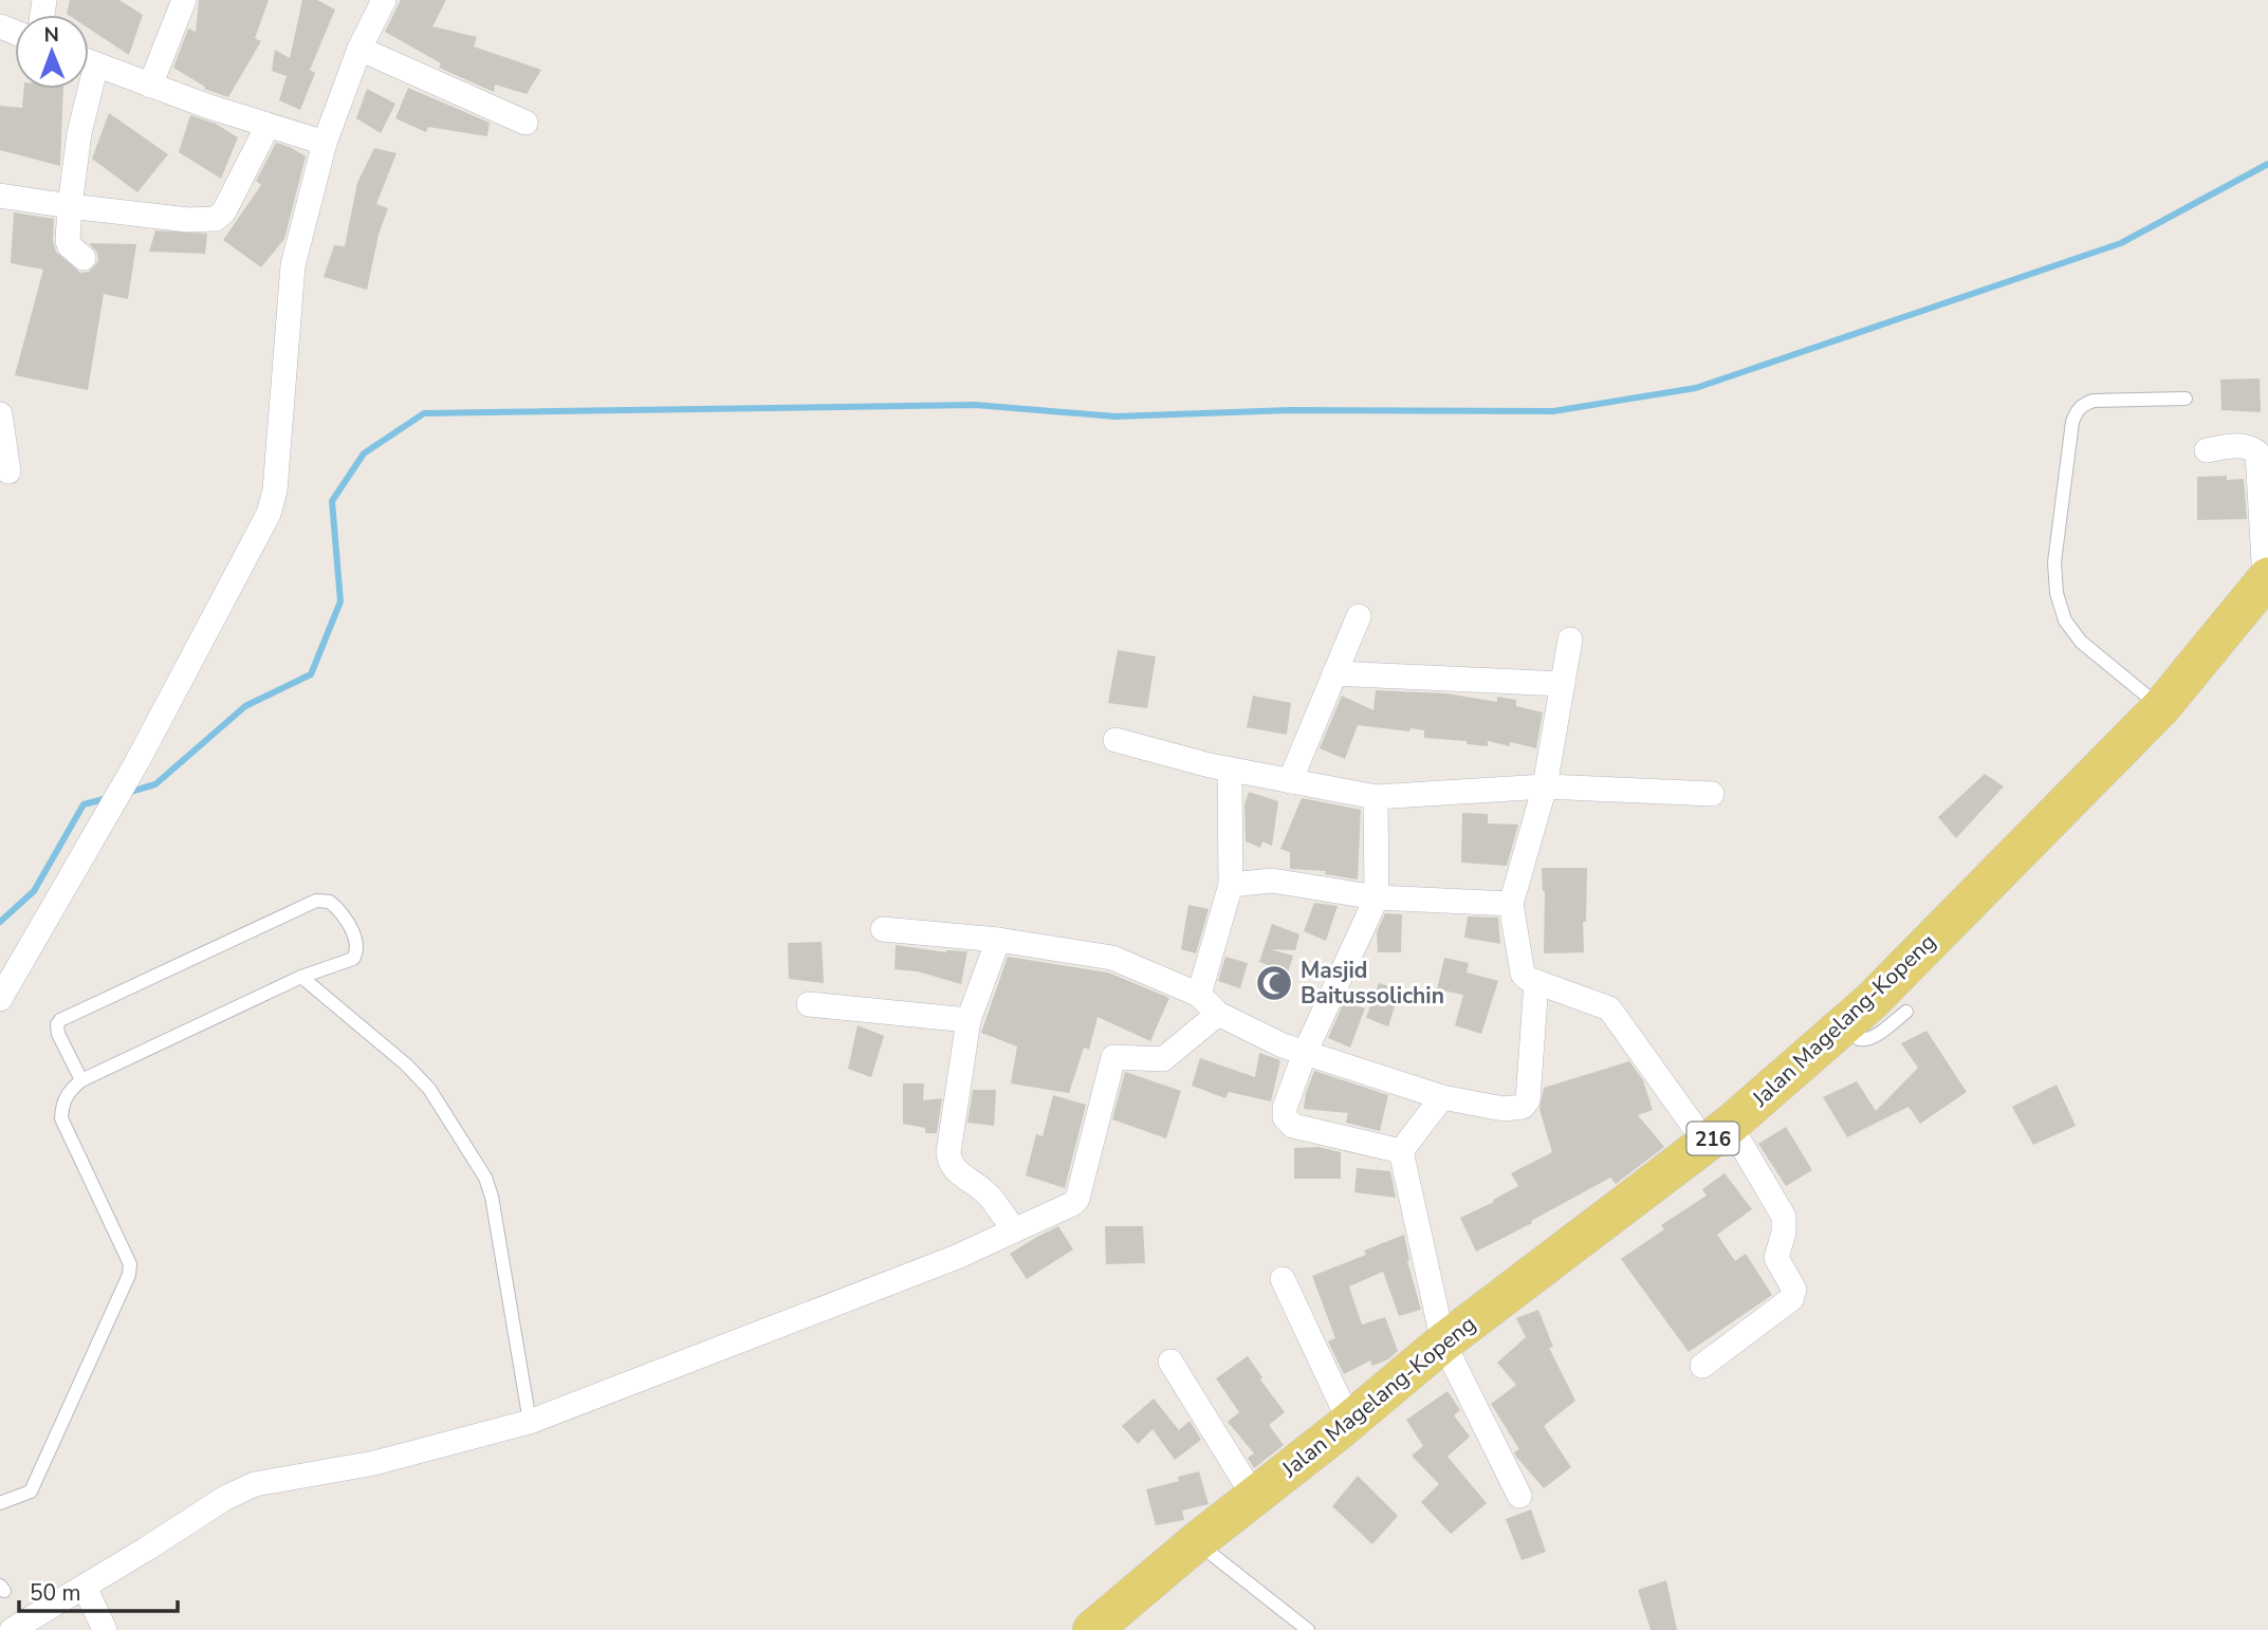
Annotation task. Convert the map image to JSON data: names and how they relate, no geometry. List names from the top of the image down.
{
  "streets": {
    "main road": ["Jalan Magelang-Kopeng", "216"]
  },
  "places": {
    "mosque": ["Masjid Baitussolichin"]
  },
  "scale_bar": "50 m",
  "north": "top"
}
